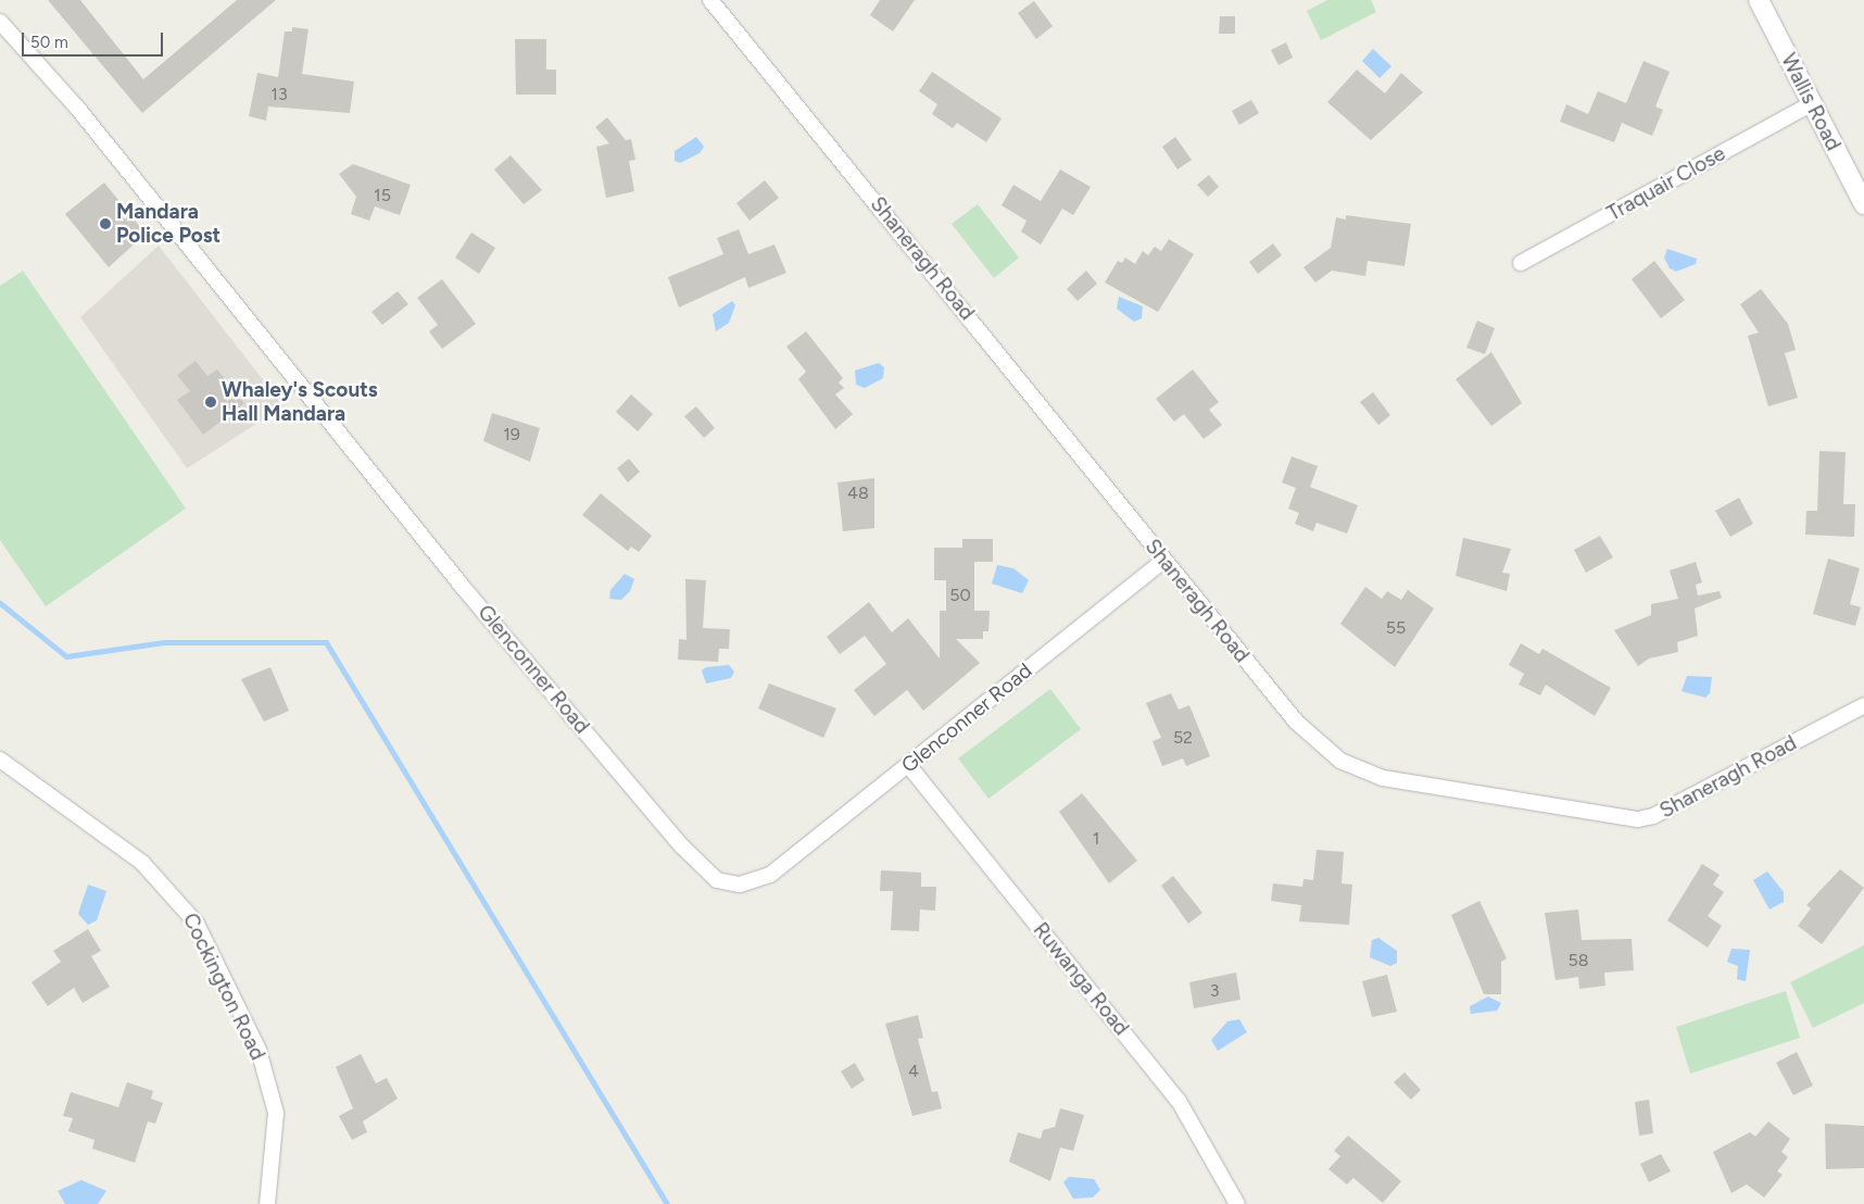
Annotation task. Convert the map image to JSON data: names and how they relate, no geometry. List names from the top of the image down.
{
  "streets": {
    "street": [
      "Wallis Road",
      "Traquair Close",
      "Shaneragh Road",
      "Glenconner Road",
      "Ruwanga Road",
      "Cockington Road"
    ]
  },
  "crossings": [
    ["Wallis Road", "Traquair Close"],
    ["Shaneragh Road", "Glenconner Road"],
    ["Glenconner Road", "Ruwanga Road"]
  ],
  "places": ["Mandara Police Post", "Whaley's Scouts Hall Mandara"],
  "house_numbers": [
    "13",
    "15",
    "19",
    "48",
    "50",
    "55",
    "52",
    "1",
    "58",
    "3",
    "4"
  ],
  "scale_bar": "50 m"
}
